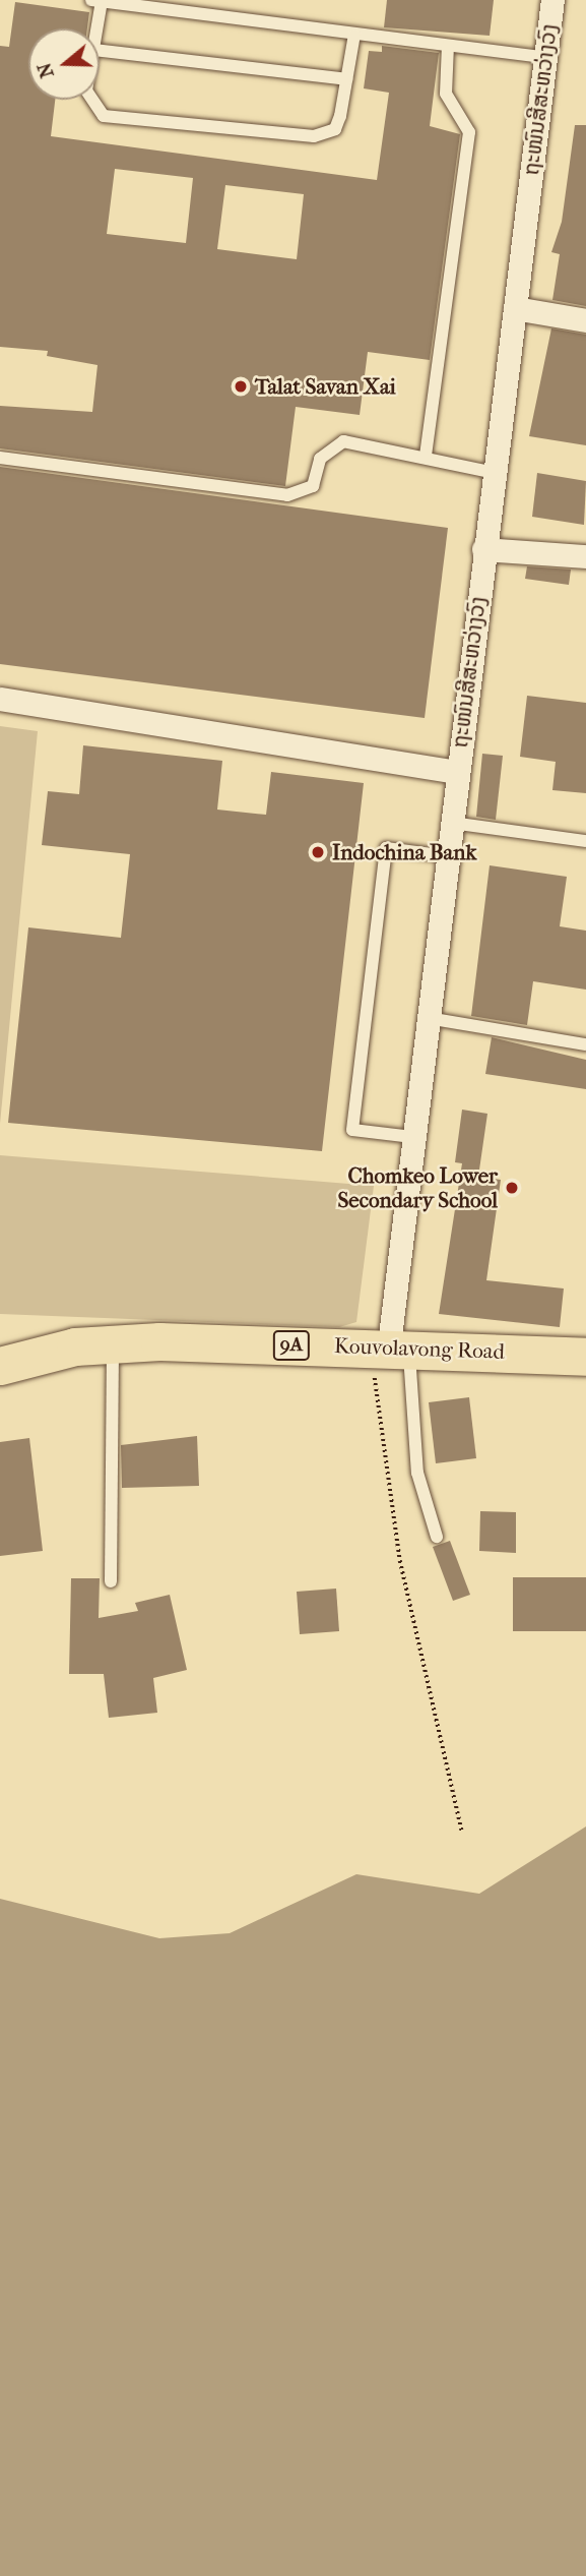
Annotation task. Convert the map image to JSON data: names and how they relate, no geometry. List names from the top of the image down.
{
  "streets": {
    "main road": ["9A", "Kouvolavong Road"],
    "street": ["ຖະໜົນສີສະຫວ່າງວົງ"]
  },
  "crossings": [
    ["ຖະໜົນສີສະຫວ່າງວົງ", "Kouvolavong Road"]
  ],
  "places": ["Talat Savan Xai", "Indochina Bank", "Chomkeo Lower Secondary School"],
  "north": "left"
}
